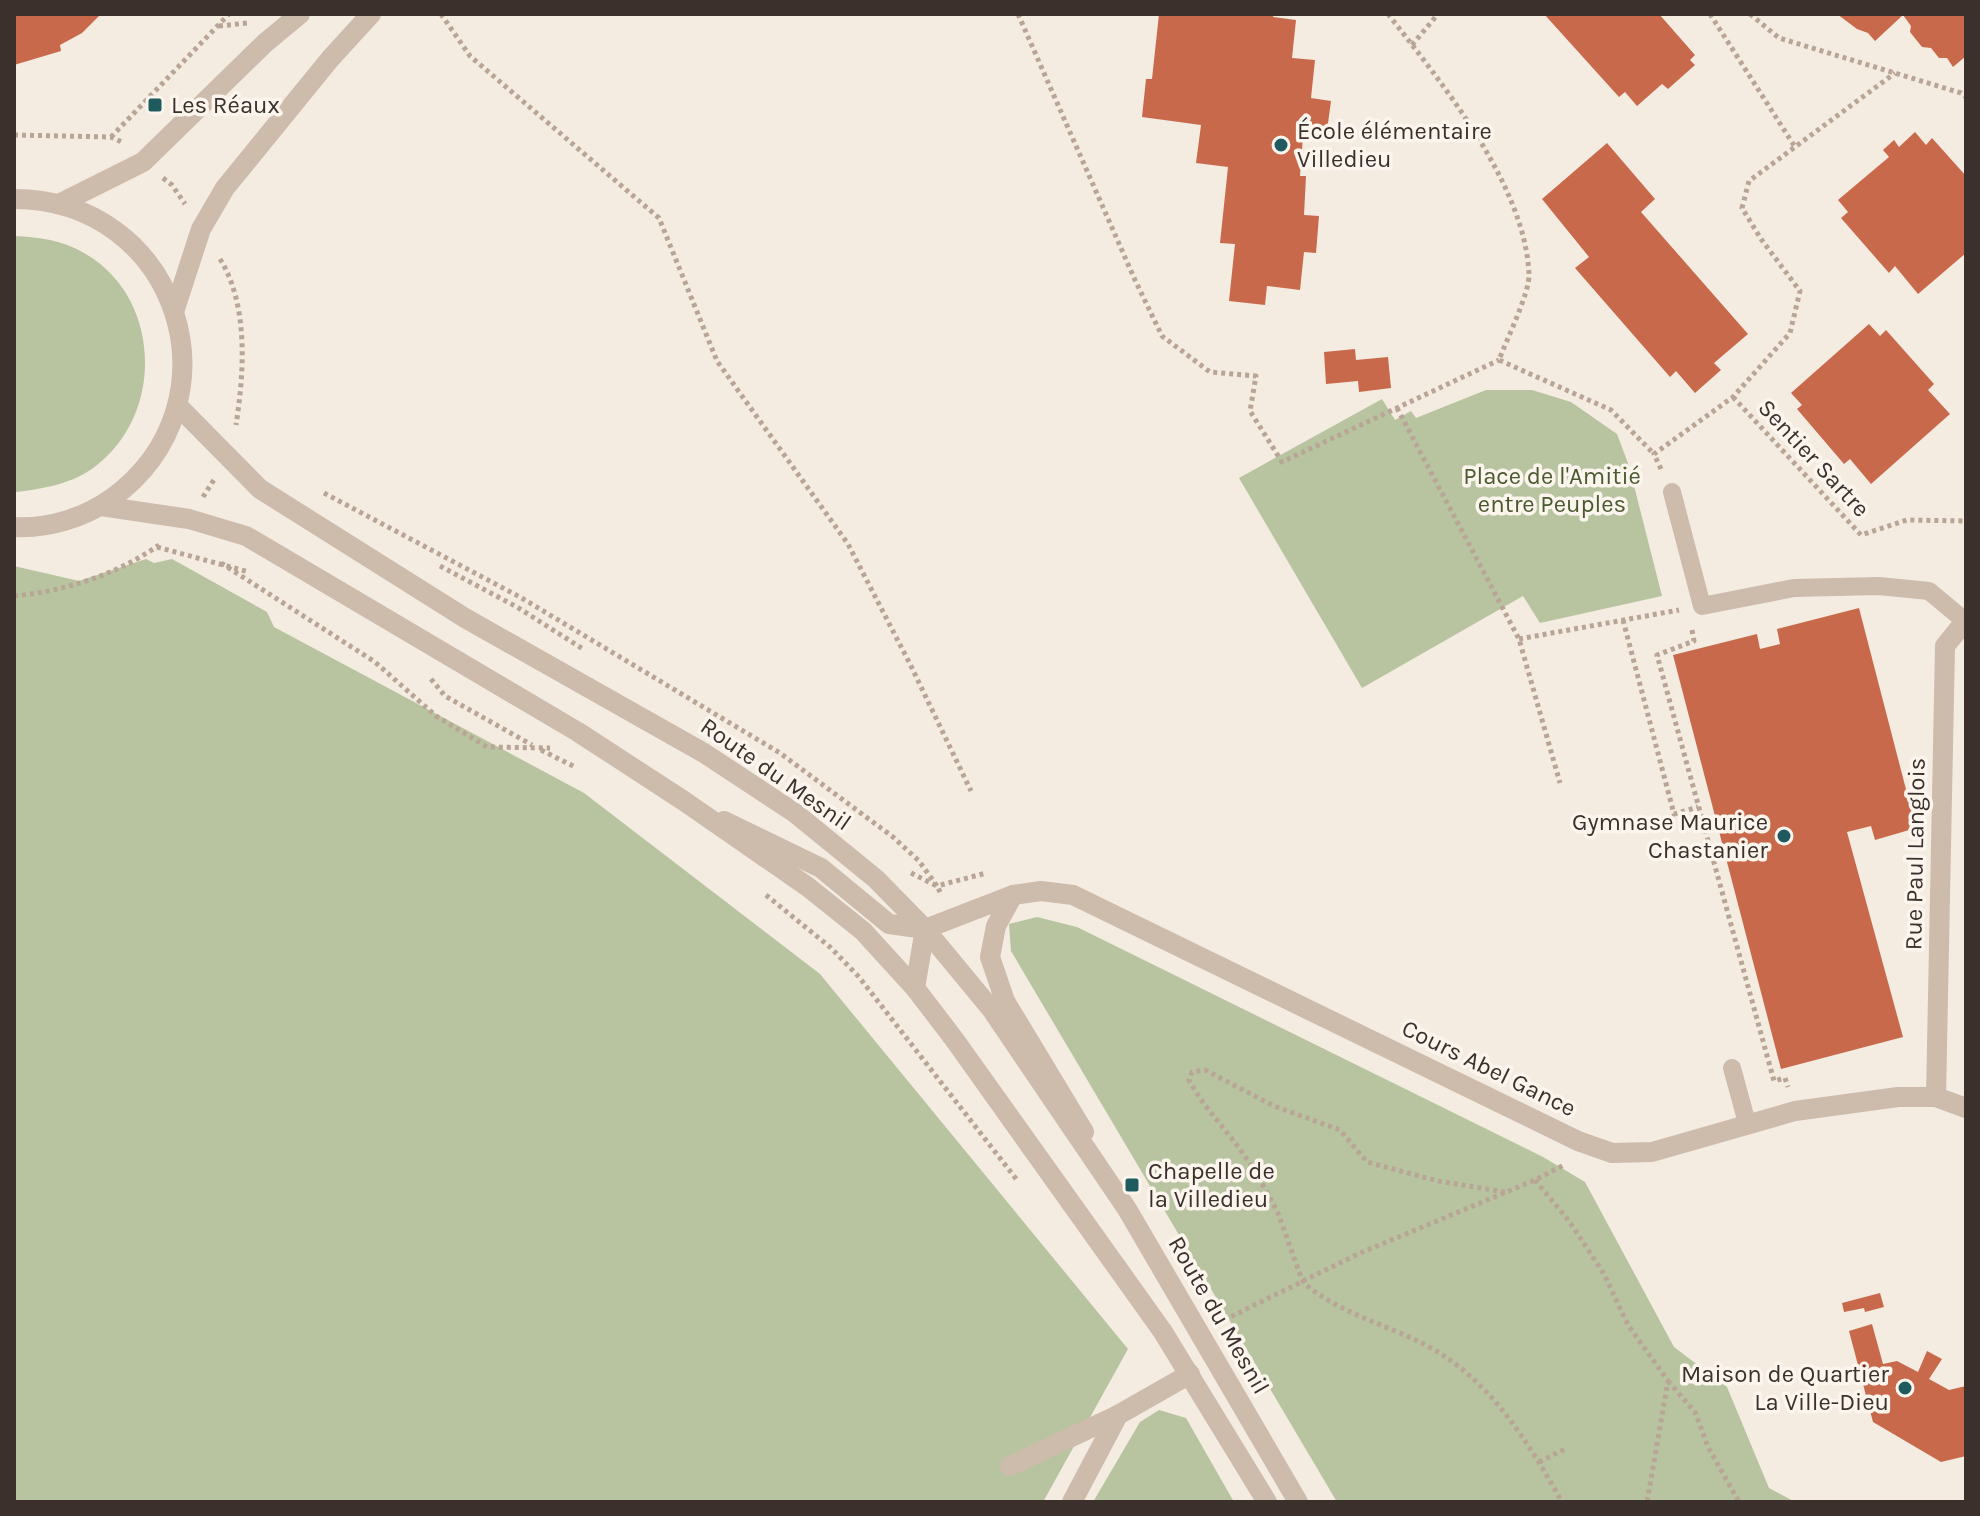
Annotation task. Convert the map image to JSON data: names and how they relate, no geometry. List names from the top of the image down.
{
  "streets": {
    "street": ["Route du Mesnil", "Rue Paul Langlois", "Cours Abel Gance"],
    "path": ["Sentier Sartre"]
  },
  "crossings": [
    ["Route du Mesnil", "Cours Abel Gance"],
    ["Rue Paul Langlois", "Cours Abel Gance"]
  ],
  "parks": ["Place de l'Amitié entre Peuples"],
  "places": {
    "transit": ["Les Réaux", "Chapelle de la Villedieu"],
    "other": ["École élémentaire Villedieu", "Gymnase Maurice Chastanier", "Maison de Quartier La Ville-Dieu"]
  }
}
